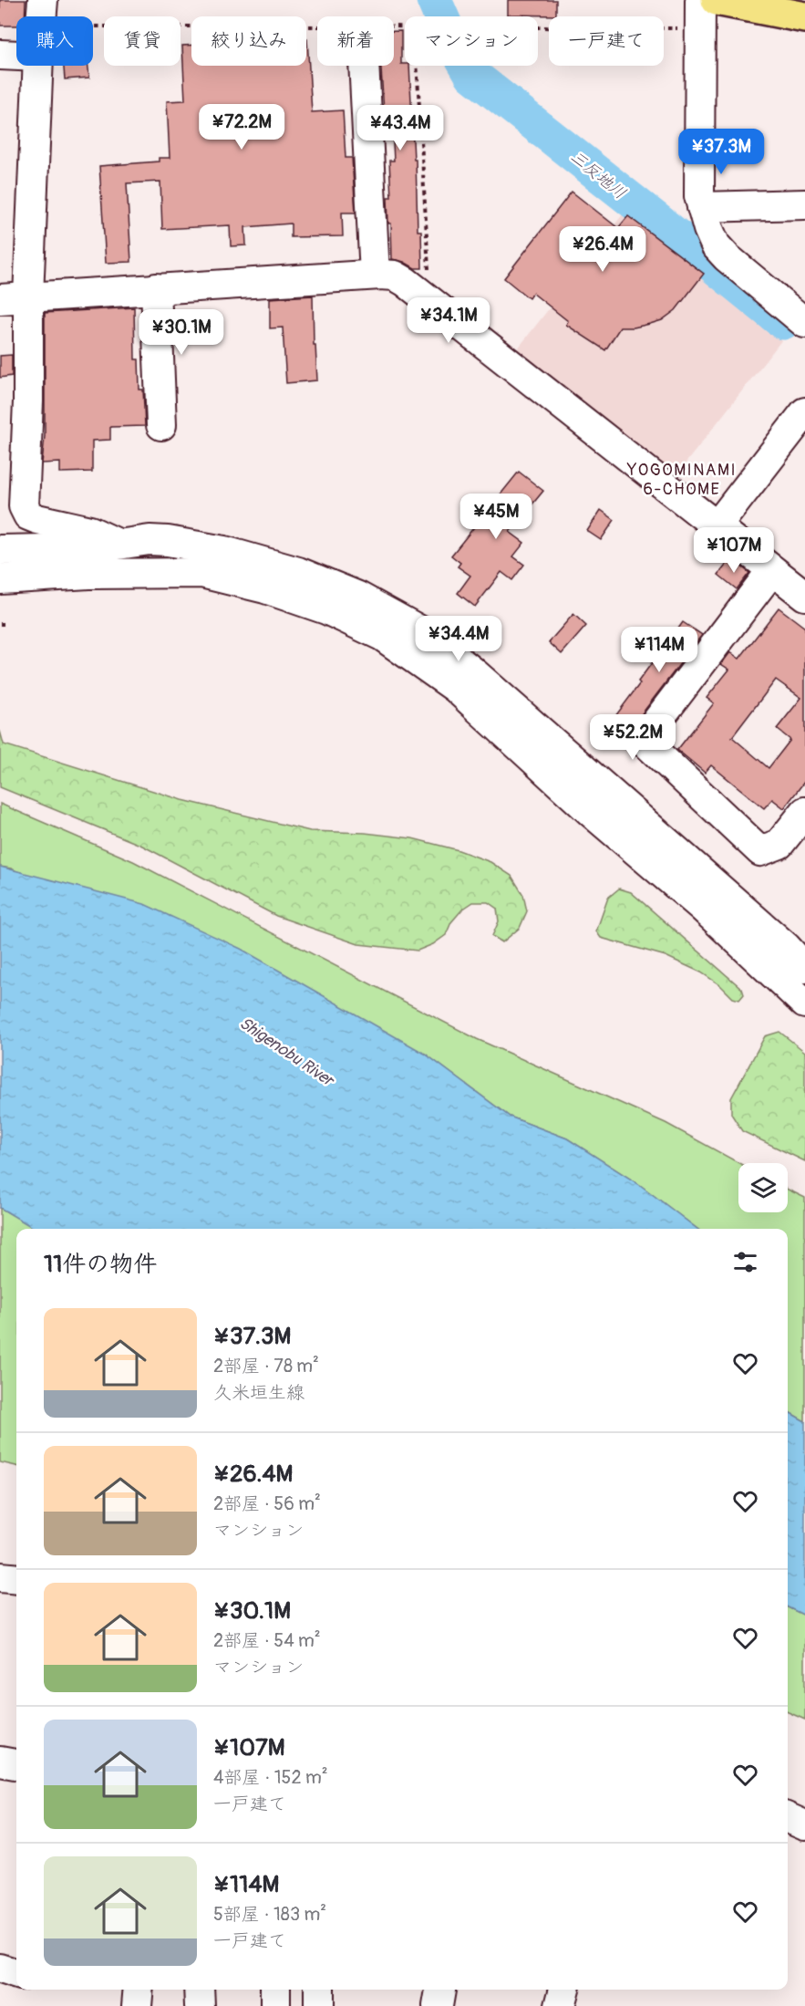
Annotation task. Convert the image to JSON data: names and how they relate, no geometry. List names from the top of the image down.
{
  "districts": ["YOGOMINAMI 6-CHOME"],
  "water": ["三反地川", "Shigenobu River"],
  "page": {
    "chip": [
      "購入",
      "賃貸",
      "絞り込み",
      "新着",
      "マンション",
      "一戸建て"
    ],
    "price": [
      "¥72.2M",
      "¥43.4M",
      "¥37.3M",
      "¥26.4M",
      "¥34.1M",
      "¥30.1M",
      "¥45M",
      "¥107M",
      "¥34.4M",
      "¥114M",
      "¥52.2M"
    ],
    "heading": "11件の物件",
    "list": [
      {
        "name": "¥37.3M",
        "note": "2部屋 · 78 m² · 久米垣生線"
      },
      {
        "name": "¥26.4M",
        "note": "2部屋 · 56 m² · マンション"
      },
      {
        "name": "¥30.1M",
        "note": "2部屋 · 54 m² · マンション"
      },
      {
        "name": "¥107M",
        "note": "4部屋 · 152 m² · 一戸建て"
      },
      {
        "name": "¥114M",
        "note": "5部屋 · 183 m² · 一戸建て"
      }
    ]
  }
}
